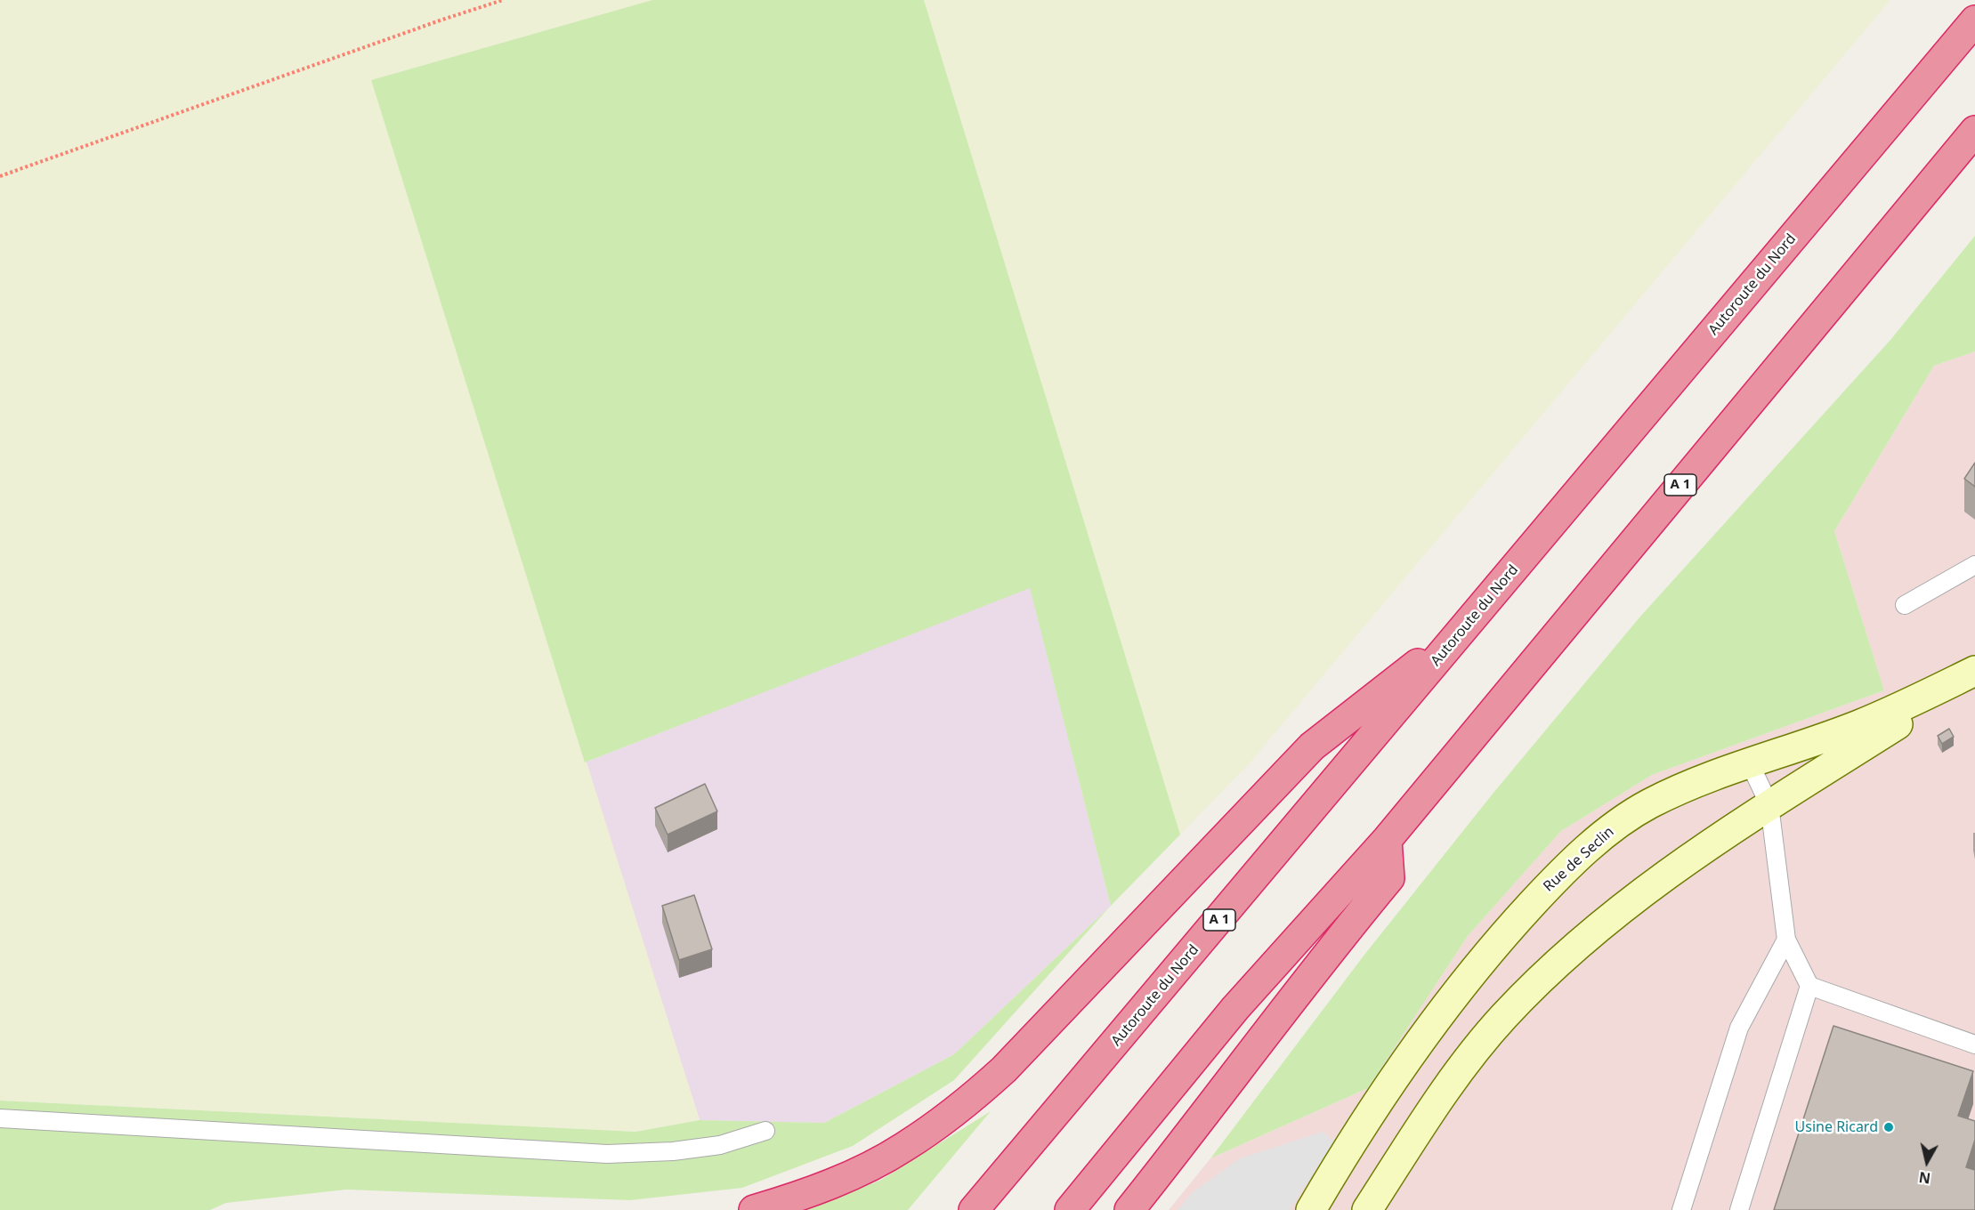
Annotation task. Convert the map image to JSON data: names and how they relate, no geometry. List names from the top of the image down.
{
  "streets": {
    "highway": ["Autoroute du Nord", "A 1"],
    "main road": ["Rue de Seclin"]
  },
  "places": ["Usine Ricard"],
  "north": "bottom"
}
